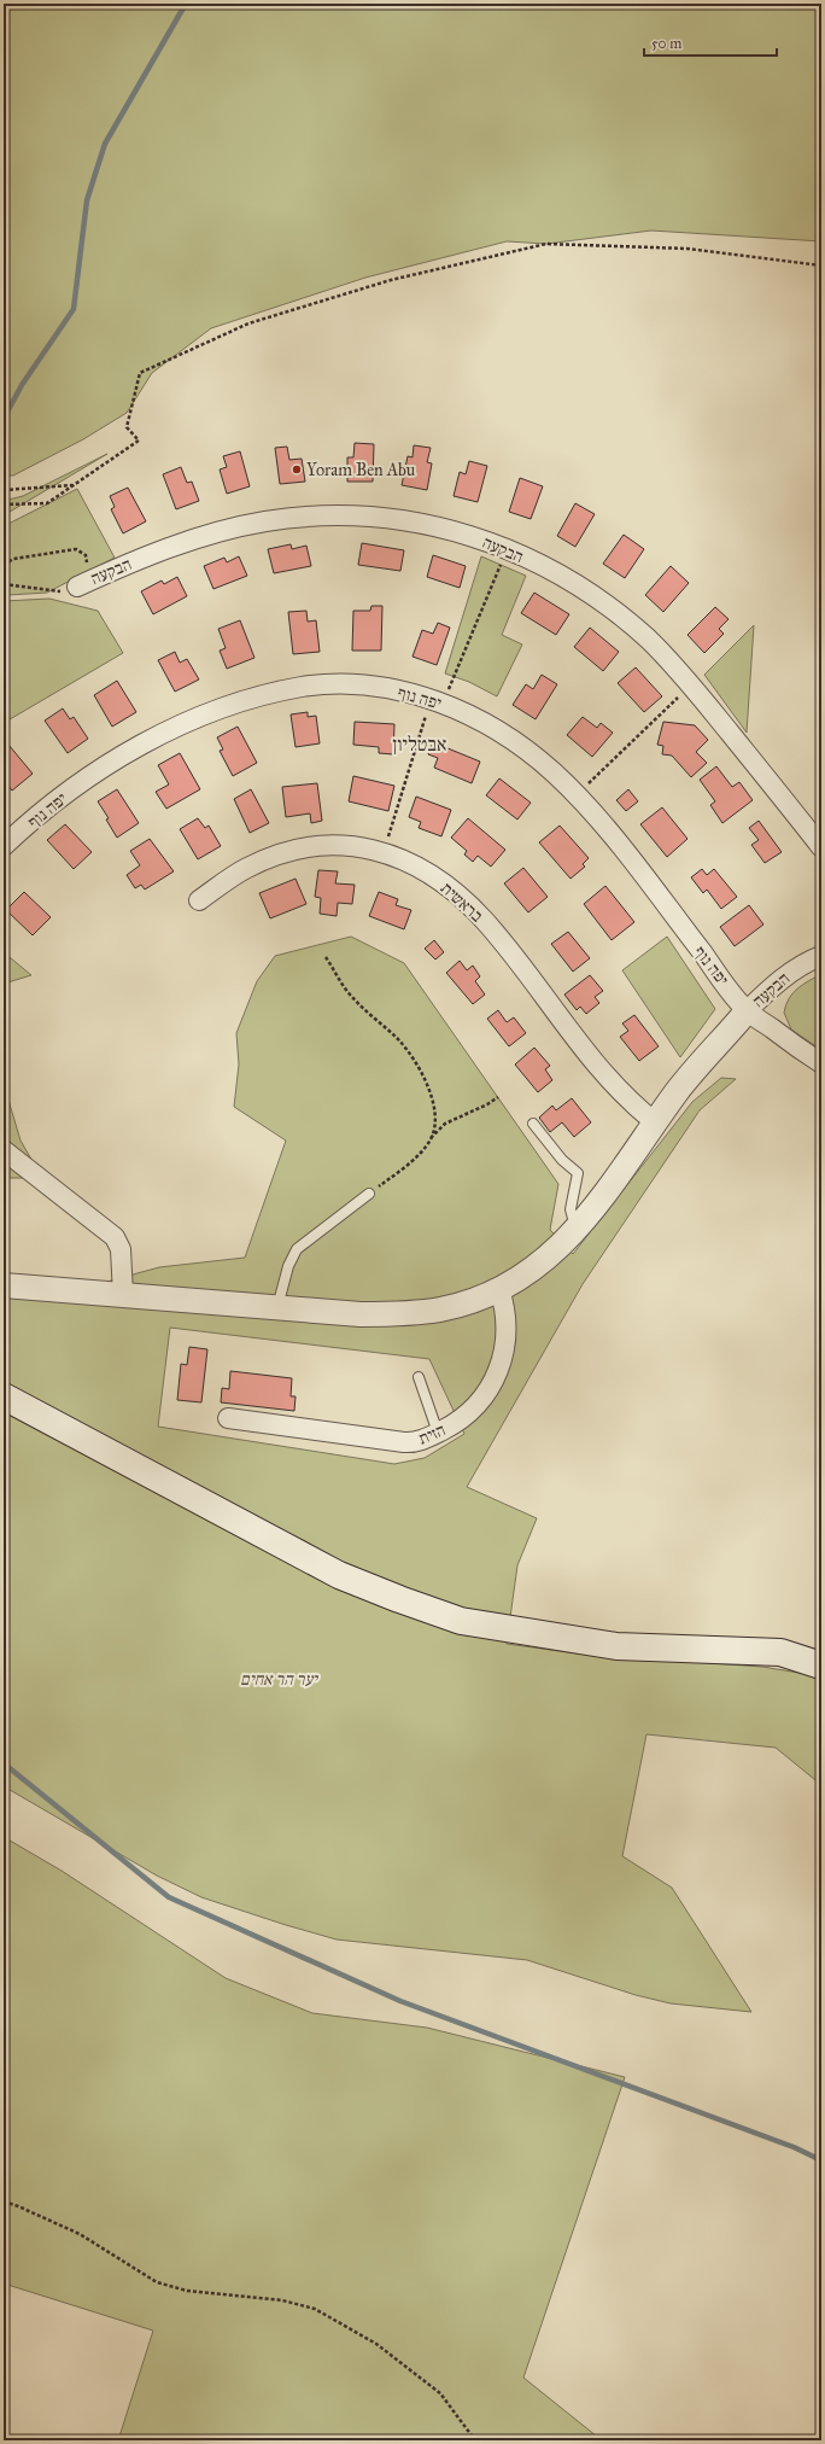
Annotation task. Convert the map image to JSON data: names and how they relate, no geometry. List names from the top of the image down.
{
  "streets": {
    "street": [
      "הבקעה",
      "יפה נוף",
      "בראשית",
      "הזית"
    ]
  },
  "crossings": [
    ["הבקעה", "יפה נוף"]
  ],
  "districts": ["אבטליון"],
  "parks": ["יער הר אחים"],
  "places": ["Yoram Ben Abu"],
  "scale_bar": "50 m"
}
